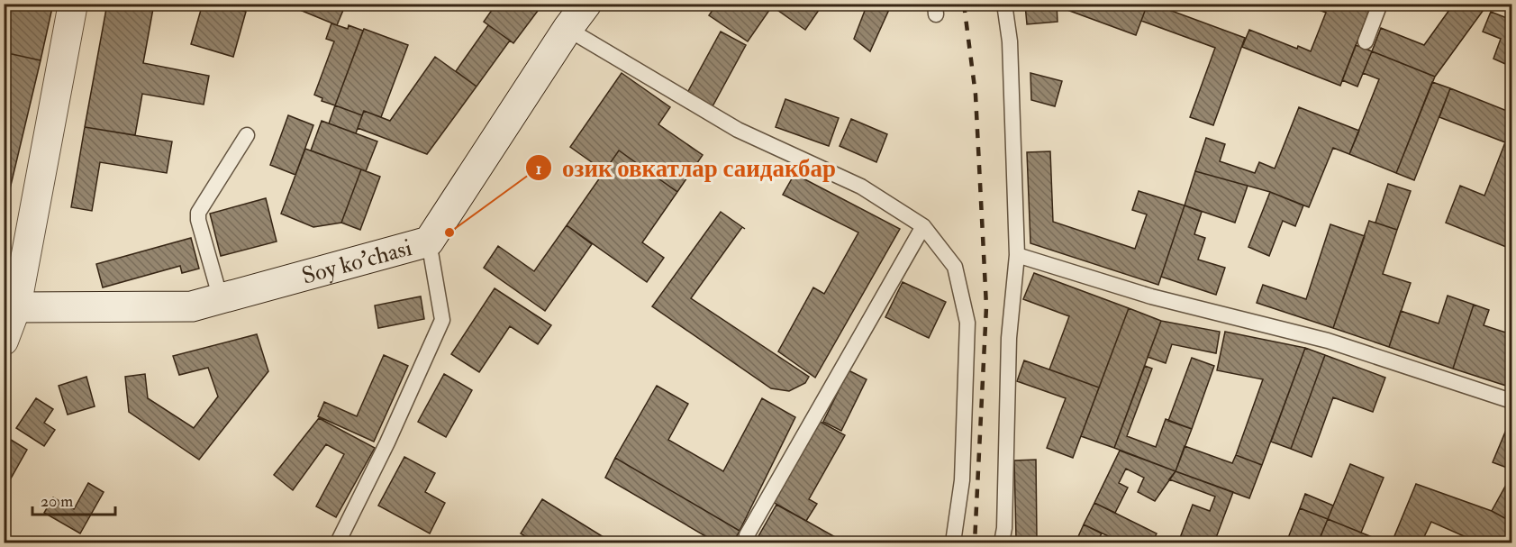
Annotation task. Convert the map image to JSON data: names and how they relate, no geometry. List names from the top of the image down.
{
  "streets": {
    "main road": ["Soy ko'chasi"]
  },
  "places": ["озик овкатлар саидакбар"],
  "scale_bar": "20 m"
}
